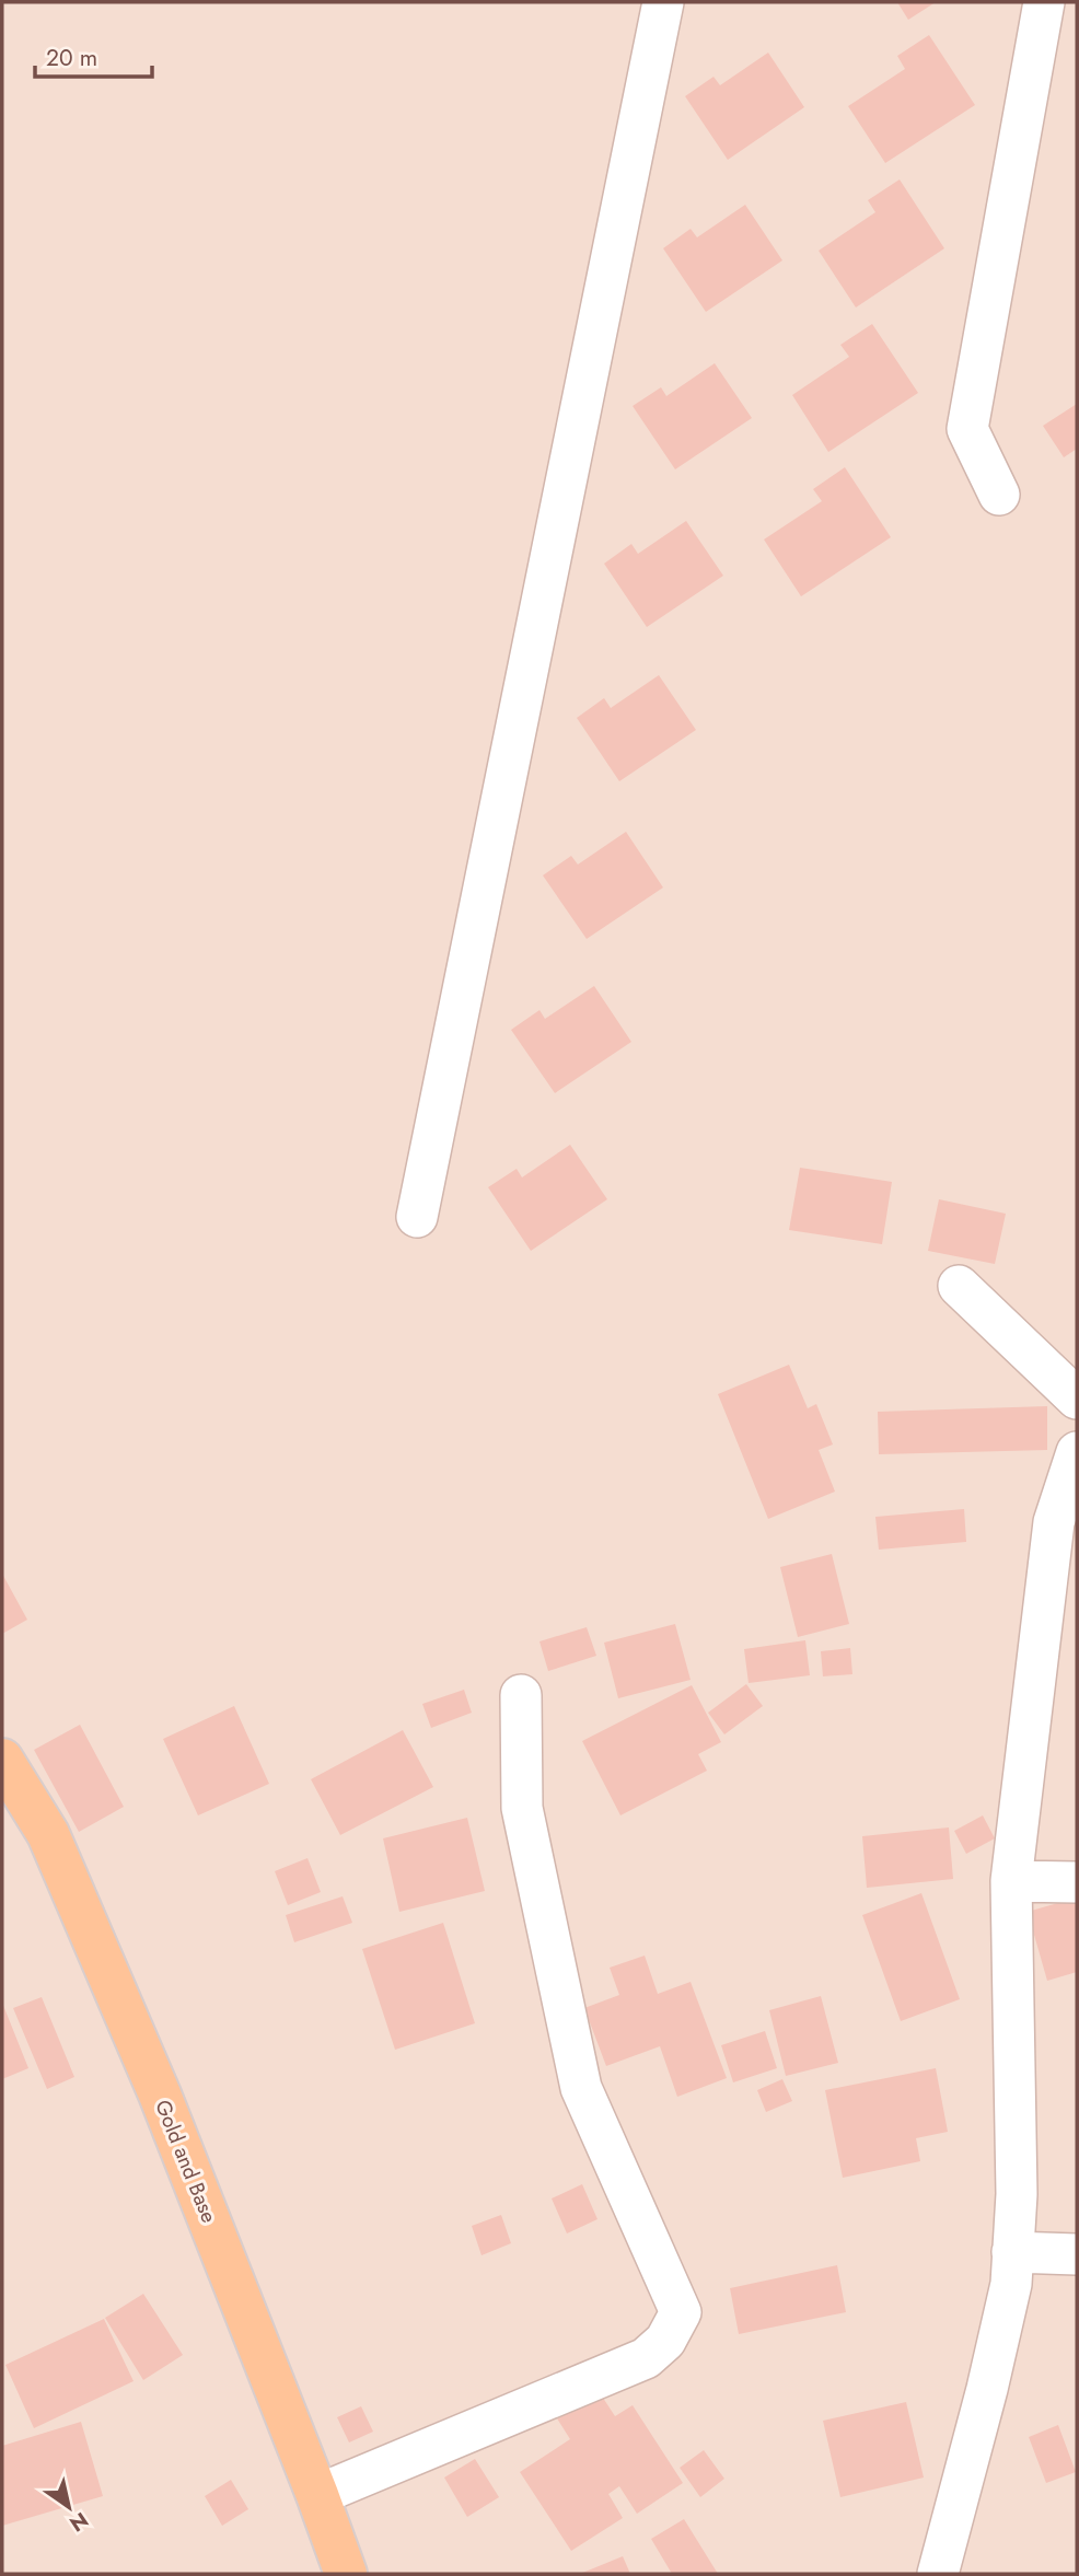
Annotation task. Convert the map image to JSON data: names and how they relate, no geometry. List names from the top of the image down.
{
  "streets": {
    "main road": ["Gold and Base"]
  },
  "scale_bar": "20 m",
  "north": "bottom right"
}
